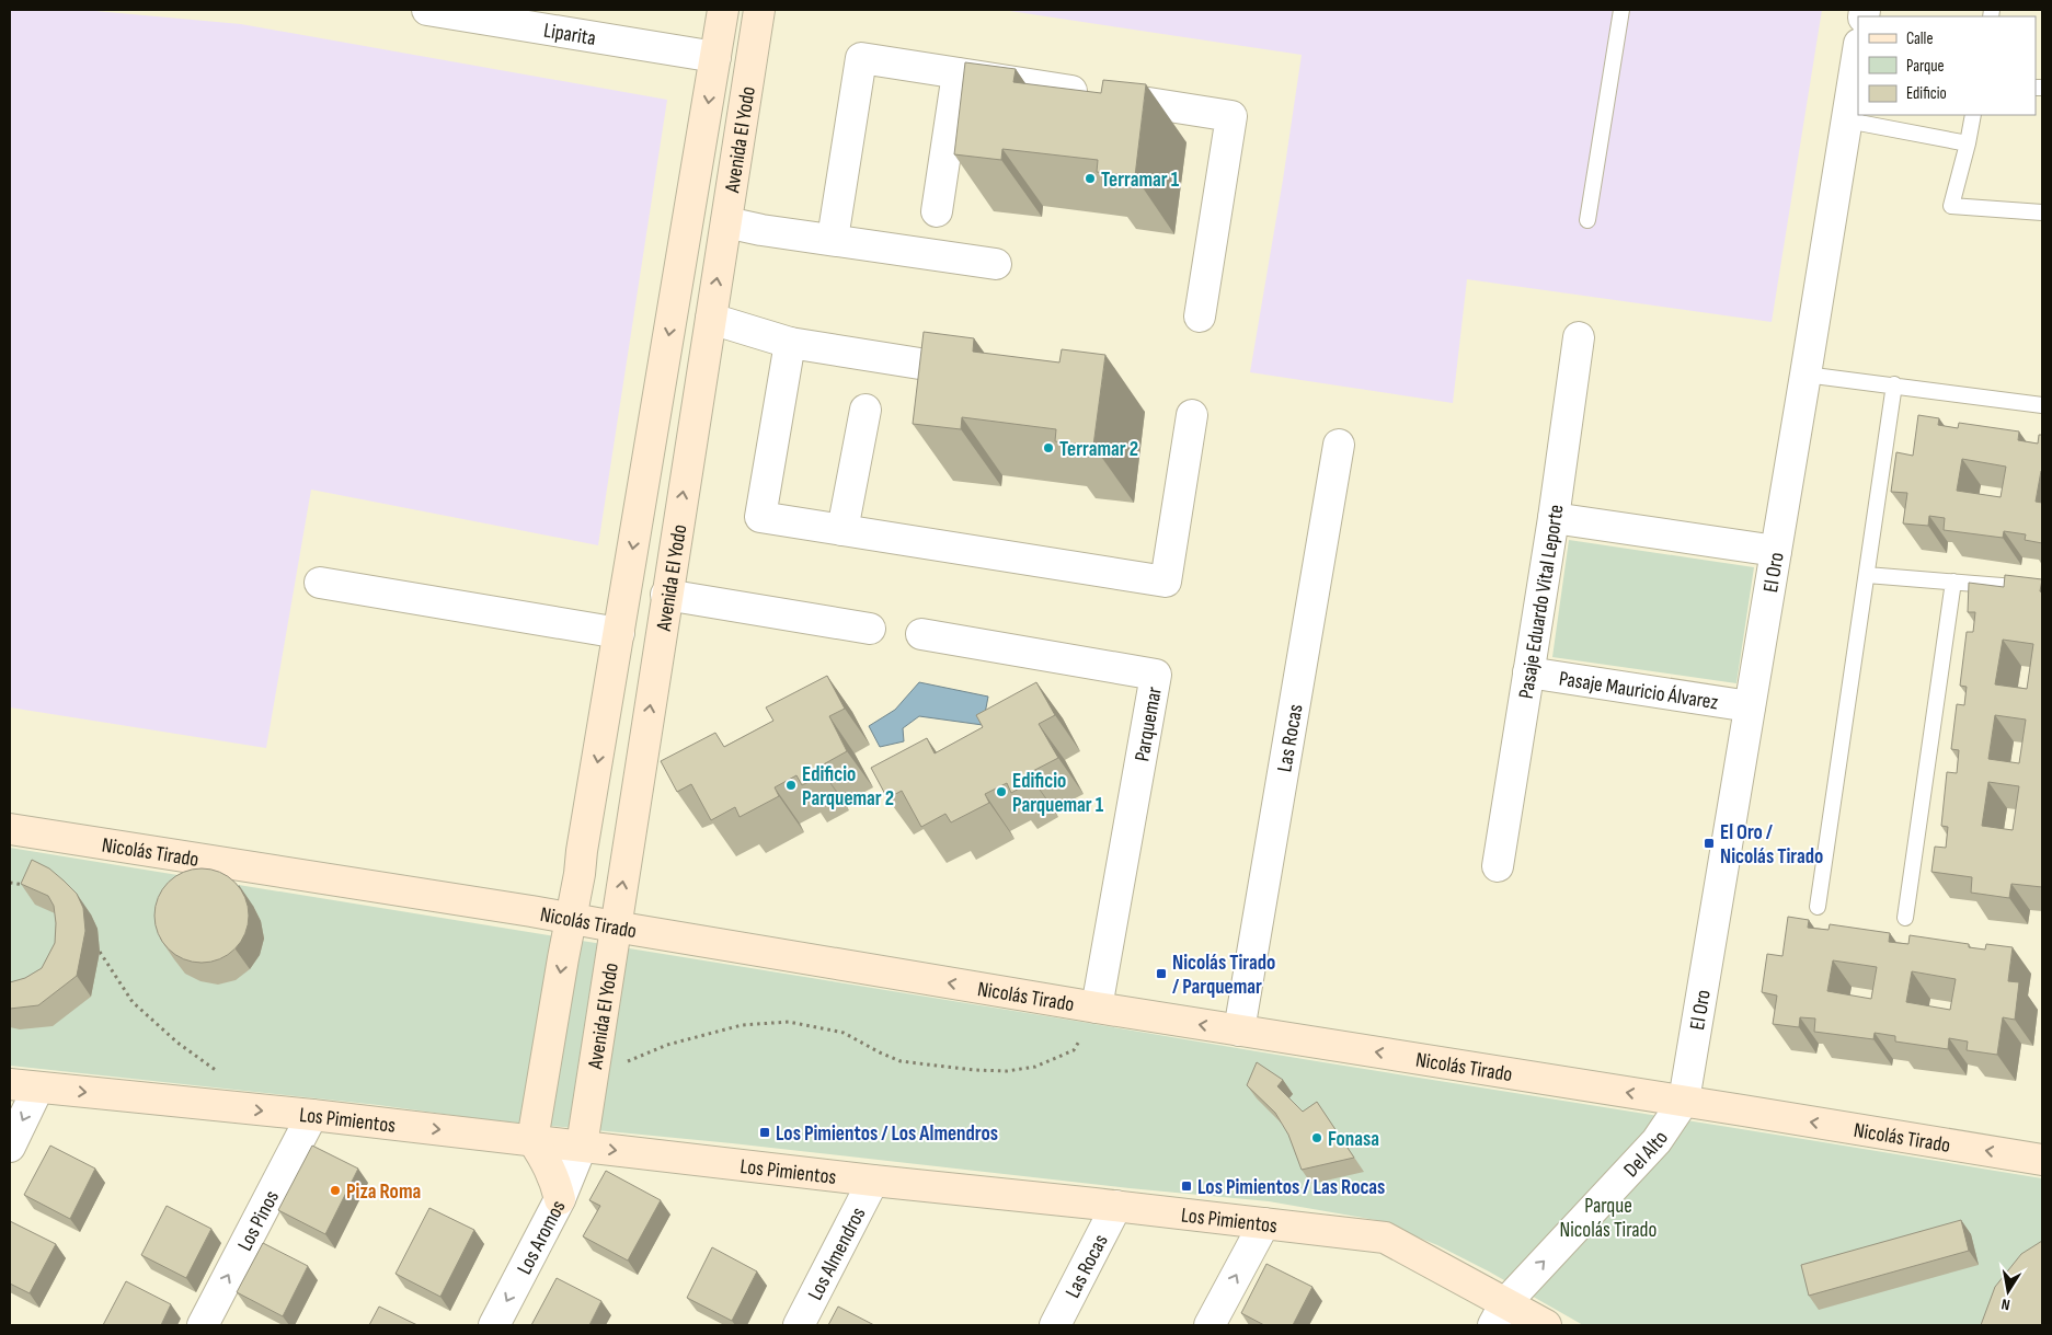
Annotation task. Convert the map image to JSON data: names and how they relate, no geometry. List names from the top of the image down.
{
  "streets": {
    "main road": ["Avenida El Yodo", "Nicolás Tirado", "Los Pimientos"],
    "street": [
      "Liparita",
      "El Oro",
      "Pasaje Eduardo Vital Leporte",
      "Pasaje Mauricio Álvarez",
      "Parquemar",
      "Las Rocas",
      "Del Alto",
      "Los Pinos",
      "Los Aromos",
      "Los Almendros"
    ]
  },
  "crossings": [
    ["Liparita", "Avenida El Yodo"],
    ["Avenida El Yodo", "Nicolás Tirado"],
    ["Avenida El Yodo", "Los Pimientos"],
    ["Avenida El Yodo", "Los Aromos"],
    ["El Oro", "Pasaje Mauricio Álvarez"],
    ["El Oro", "Nicolás Tirado"],
    ["El Oro", "Del Alto"],
    ["Pasaje Eduardo Vital Leporte", "Pasaje Mauricio Álvarez"],
    ["Parquemar", "Nicolás Tirado"],
    ["Las Rocas", "Nicolás Tirado"],
    ["Las Rocas", "Los Pimientos"],
    ["Nicolás Tirado", "Del Alto"],
    ["Los Pimientos", "Del Alto"],
    ["Los Pimientos", "Los Pinos"],
    ["Los Pimientos", "Los Aromos"],
    ["Los Pimientos", "Los Almendros"]
  ],
  "one_way": [
    "Nicolás Tirado",
    "Los Pimientos",
    "Del Alto",
    "Los Pinos",
    "Los Aromos"
  ],
  "parks": ["Parque Nicolás Tirado"],
  "places": {
    "other": [
      "Terramar 1",
      "Terramar 2",
      "Edificio Parquemar 2",
      "Edificio Parquemar 1",
      "Fonasa",
      "Piza Roma"
    ],
    "transit": [
      "El Oro / Nicolás Tirado",
      "Nicolás Tirado / Parquemar",
      "Los Pimientos / Los Almendros",
      "Los Pimientos / Las Rocas"
    ]
  },
  "legend": ["Calle", "Parque", "Edificio"],
  "north": "bottom"
}
